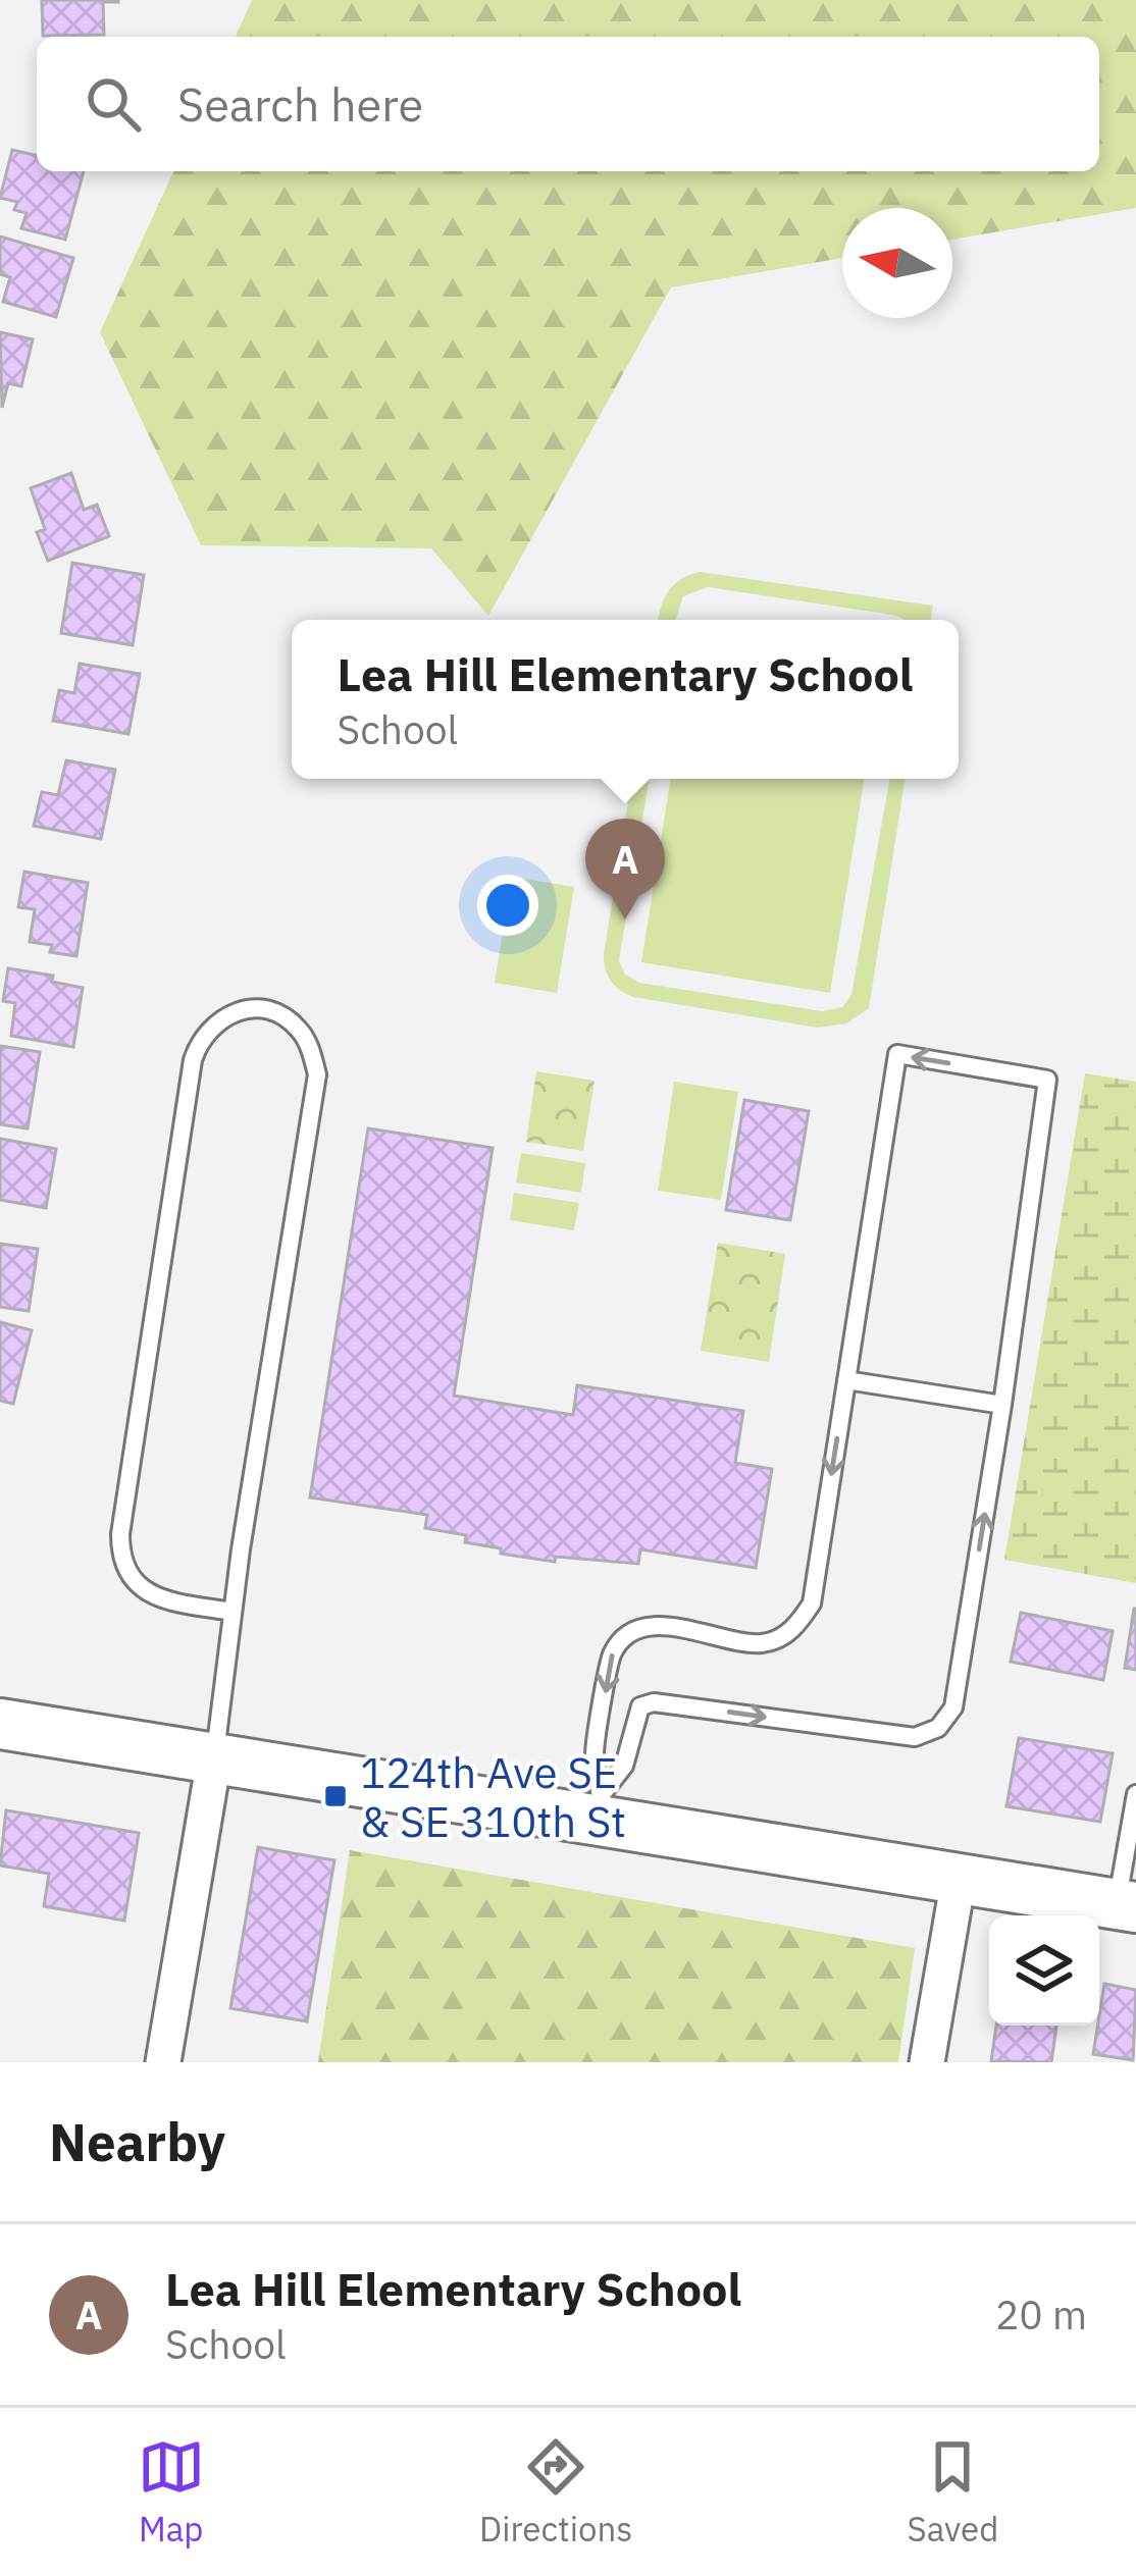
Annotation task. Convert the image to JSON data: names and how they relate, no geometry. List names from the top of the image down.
{
  "places": {
    "transit": ["124th Ave SE & SE 310th St"]
  },
  "north": "left",
  "page": {
    "search": "Search here",
    "popup": ["Lea Hill Elementary School", "School"],
    "pins": "A",
    "heading": "Nearby",
    "list": [
      {
        "mark": "A",
        "name": "Lea Hill Elementary School",
        "note": "School",
        "value": "20 m"
      }
    ],
    "nav": ["Map", "Directions", "Saved"]
  }
}
